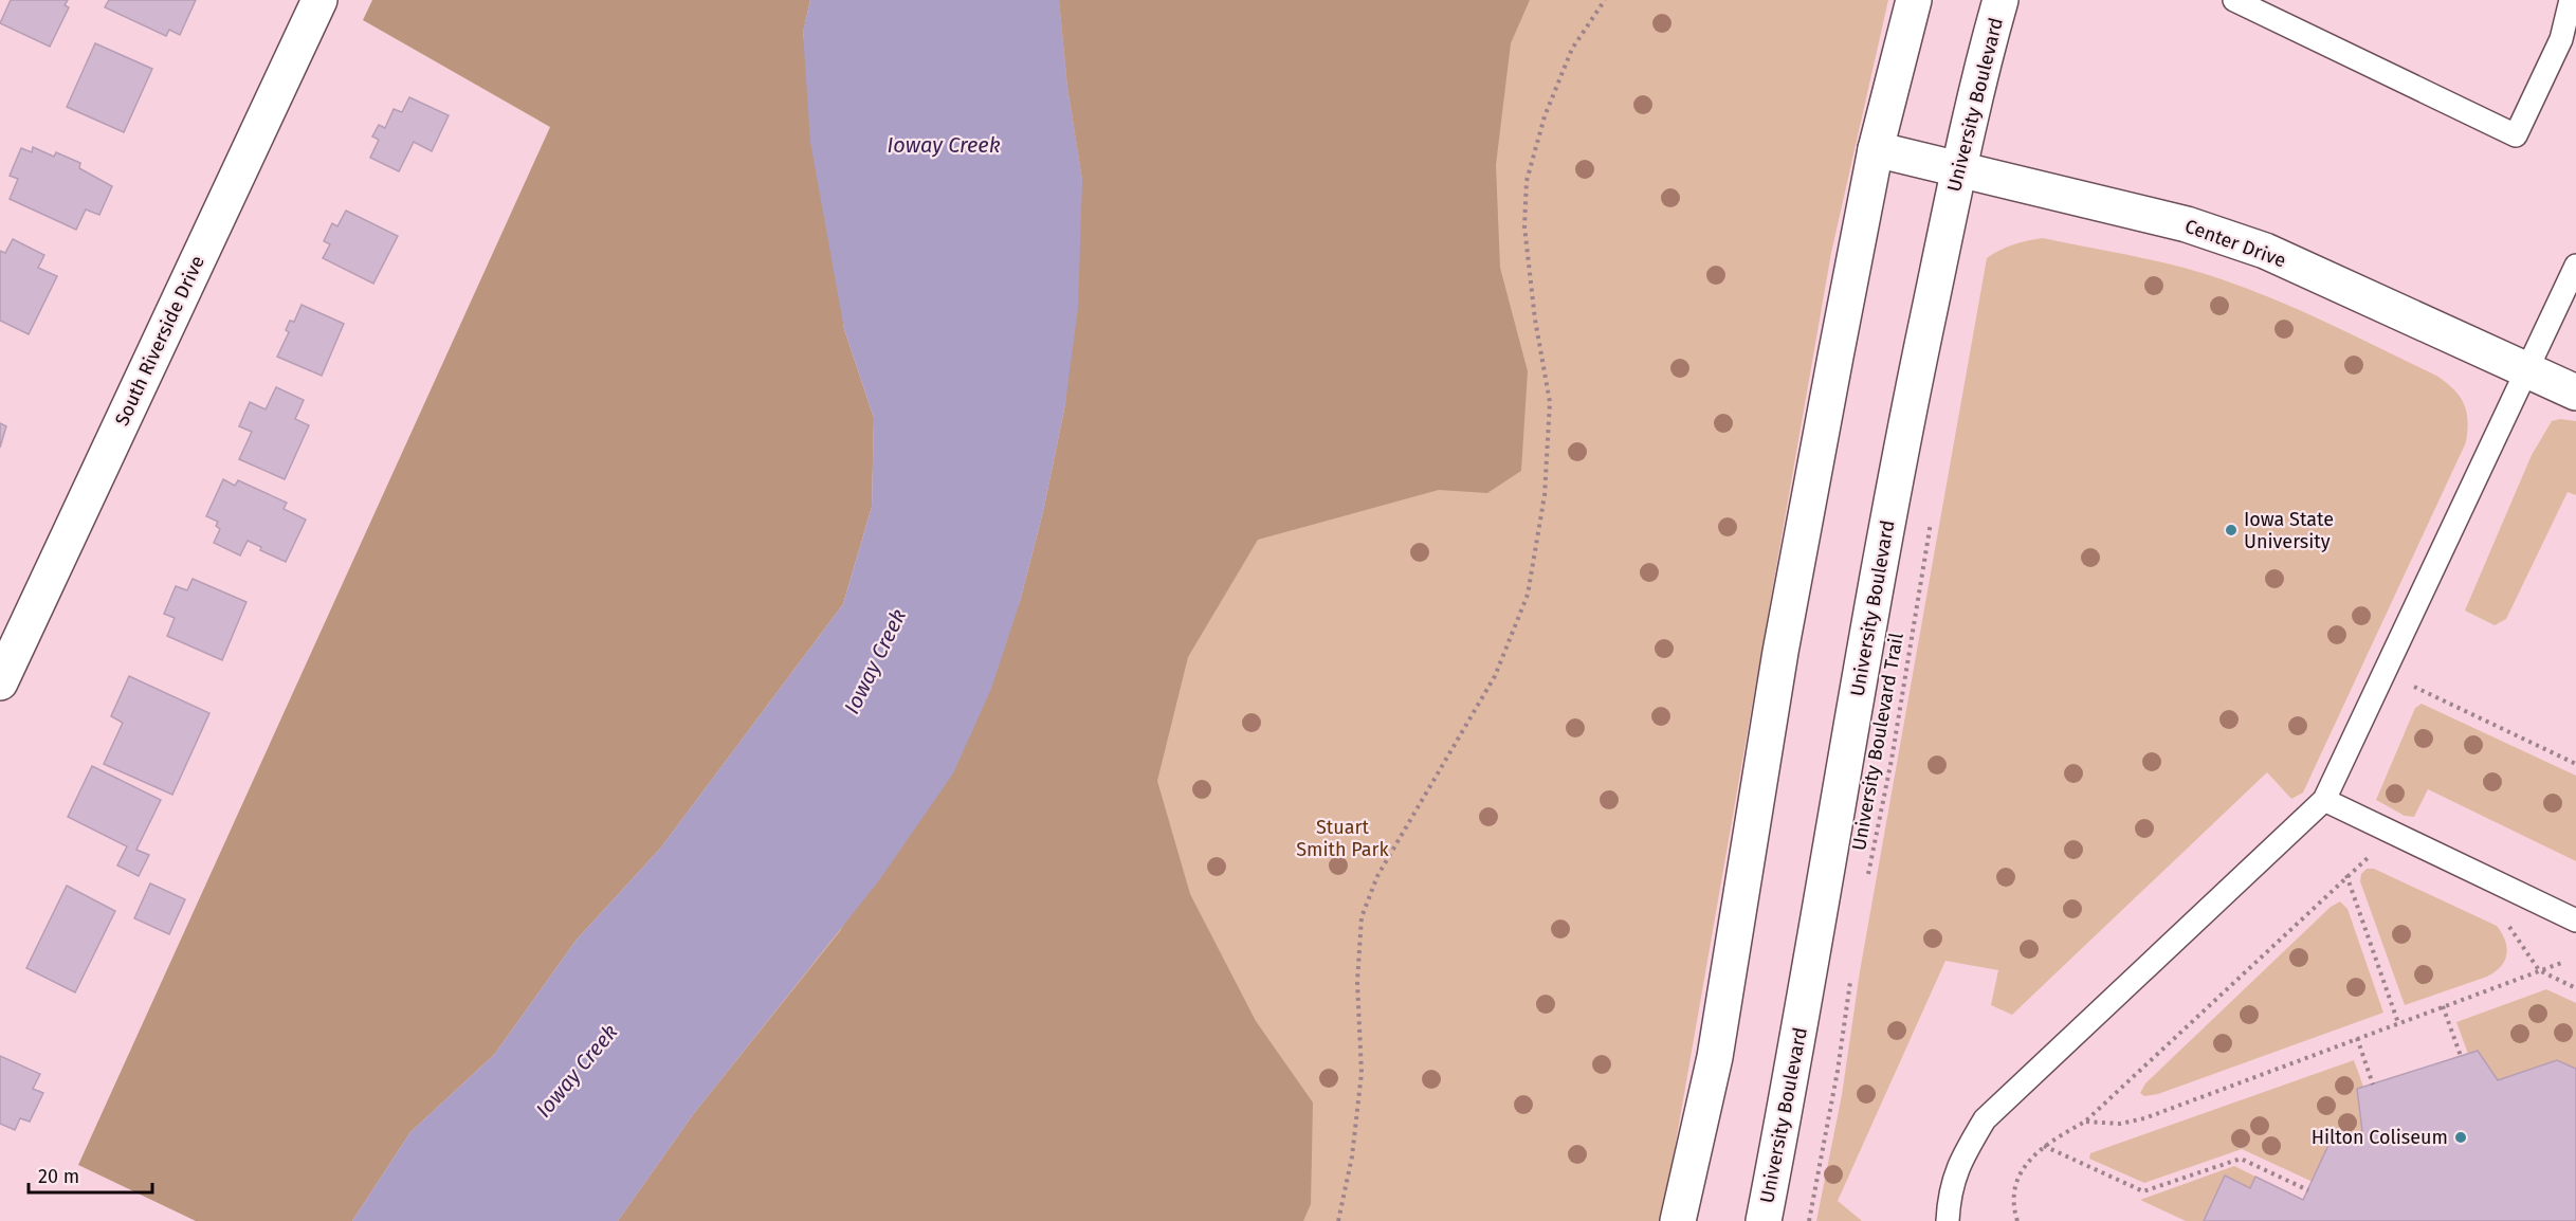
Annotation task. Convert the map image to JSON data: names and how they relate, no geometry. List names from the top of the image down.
{
  "streets": {
    "main road": ["University Boulevard", "Center Drive", "South Riverside Drive"],
    "path": ["University Boulevard Trail"]
  },
  "crossings": [
    ["University Boulevard", "Center Drive"]
  ],
  "water": ["Ioway Creek"],
  "parks": ["Stuart Smith Park"],
  "places": ["Iowa State University", "Hilton Coliseum"],
  "scale_bar": "20 m"
}
